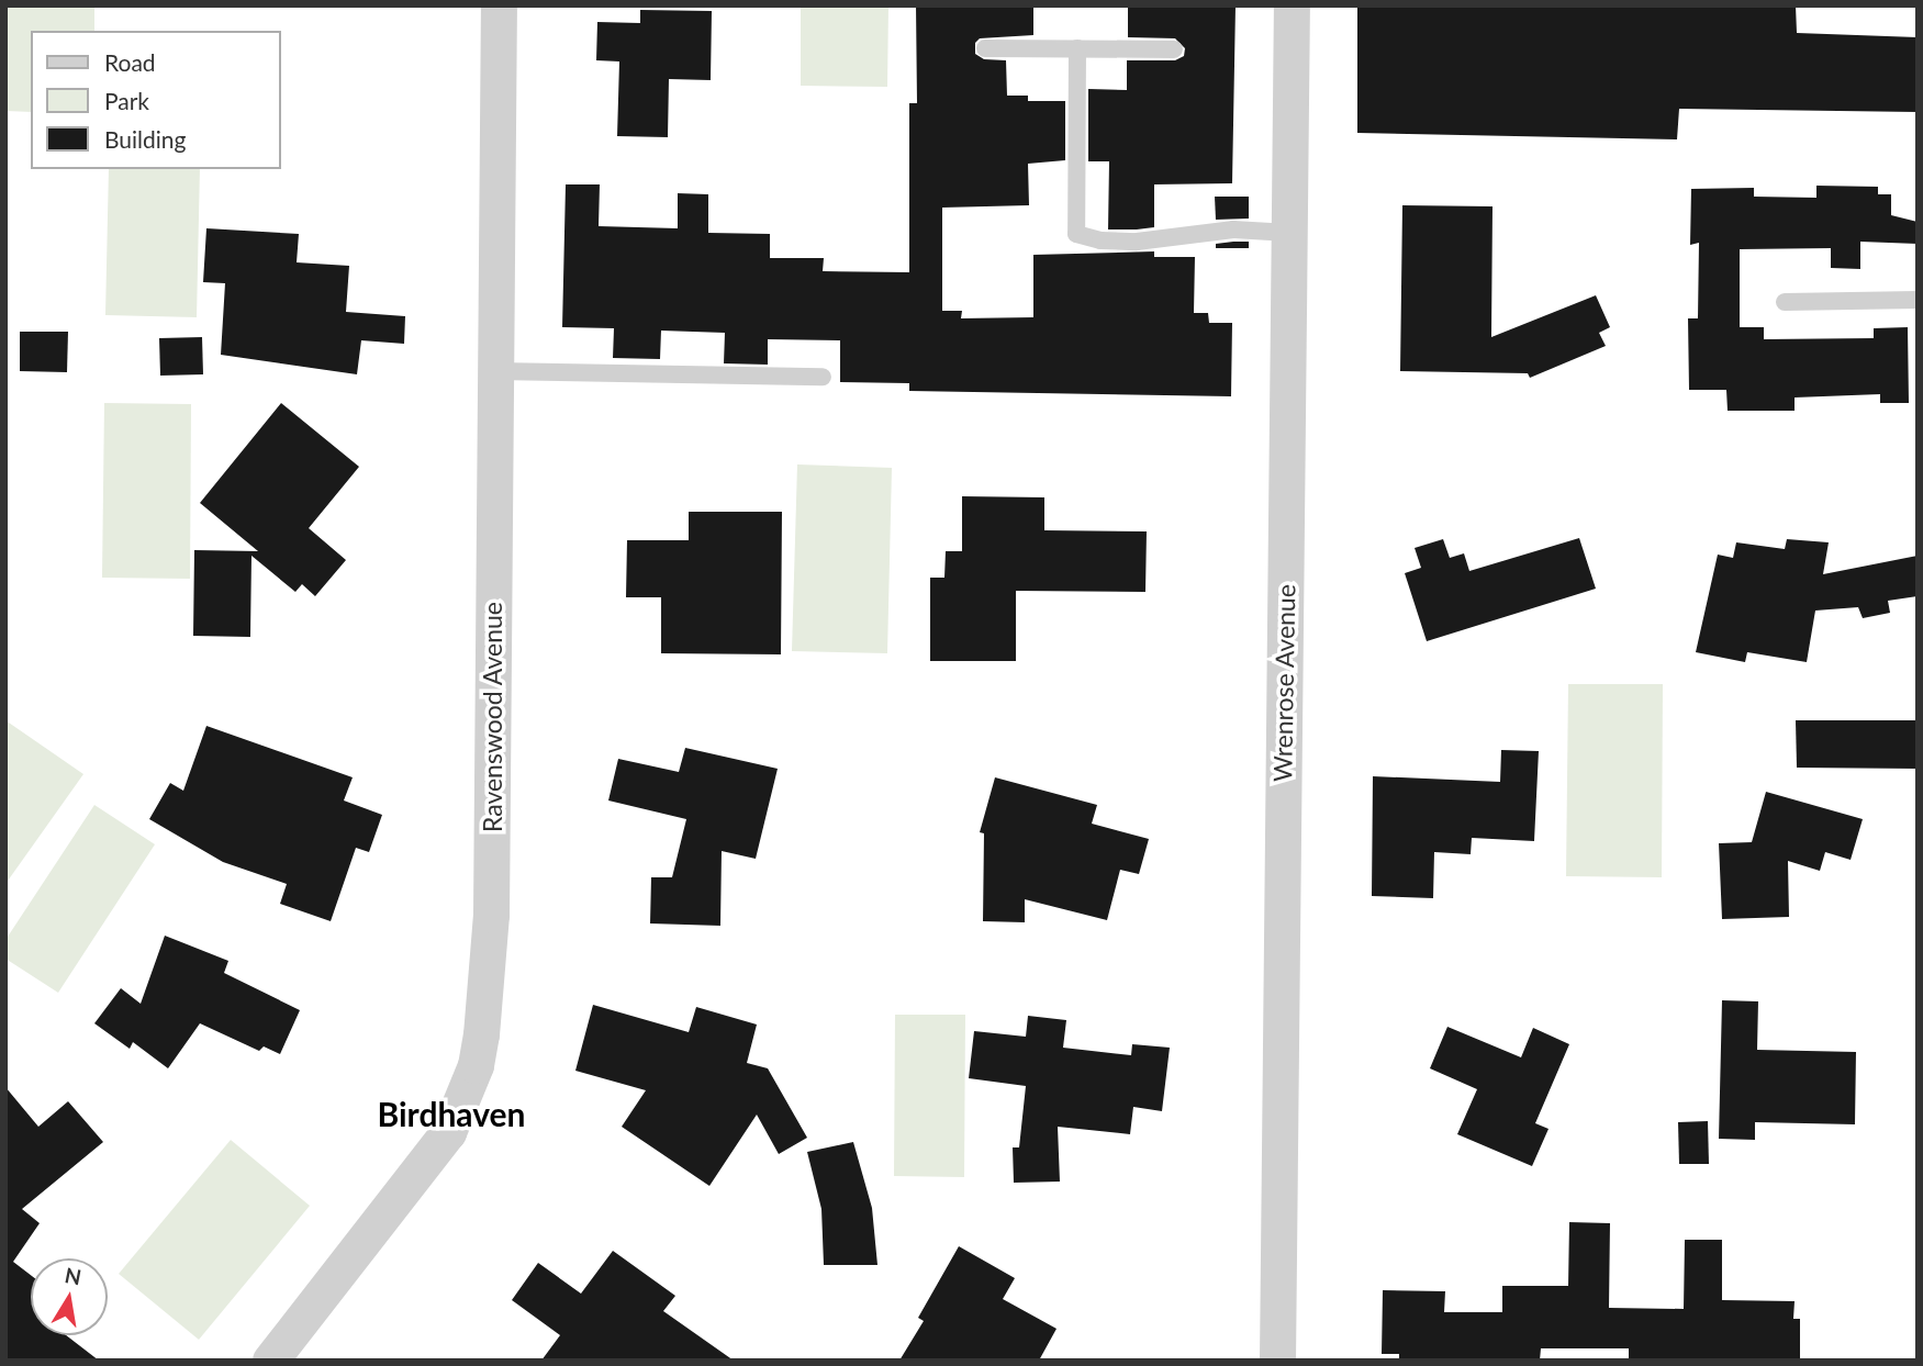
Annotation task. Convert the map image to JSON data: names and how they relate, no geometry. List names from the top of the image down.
{
  "streets": {
    "street": ["Wrenrose Avenue", "Ravenswood Avenue"]
  },
  "districts": ["Birdhaven"],
  "legend": ["Road", "Park", "Building"],
  "north": "top"
}
